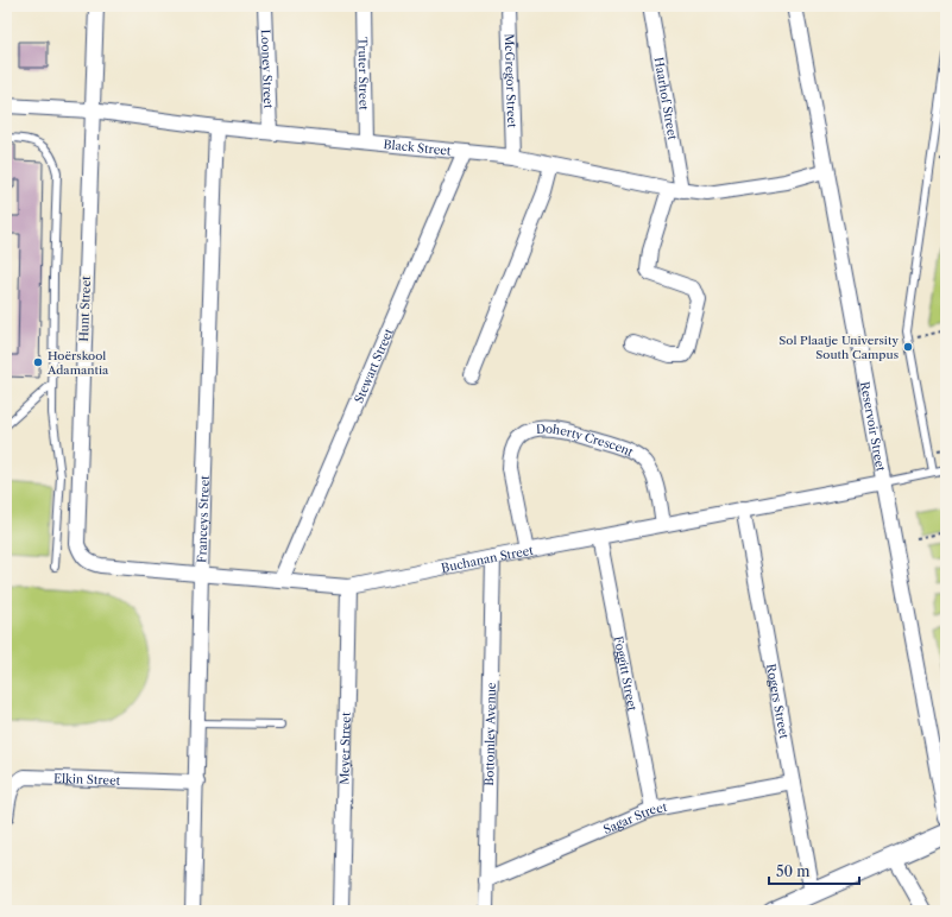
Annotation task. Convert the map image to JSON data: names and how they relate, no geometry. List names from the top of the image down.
{
  "streets": {
    "street": [
      "Looney Street",
      "Truter Street",
      "McGregor Street",
      "Haarhof Street",
      "Black Street",
      "Hunt Street",
      "Stewart Street",
      "Reservoir Street",
      "Doherty Crescent",
      "Franceys Street",
      "Buchanan Street",
      "Foggitt Street",
      "Rogers Street",
      "Bottomley Avenue",
      "Meyer Street",
      "Elkin Street",
      "Sagar Street"
    ]
  },
  "crossings": [
    ["Looney Street", "Black Street"],
    ["Truter Street", "Black Street"],
    ["McGregor Street", "Black Street"],
    ["Haarhof Street", "Black Street"],
    ["Black Street", "Hunt Street"],
    ["Black Street", "Stewart Street"],
    ["Black Street", "Reservoir Street"],
    ["Black Street", "Franceys Street"],
    ["Hunt Street", "Buchanan Street"],
    ["Stewart Street", "Buchanan Street"],
    ["Reservoir Street", "Buchanan Street"],
    ["Doherty Crescent", "Buchanan Street"],
    ["Franceys Street", "Buchanan Street"],
    ["Franceys Street", "Elkin Street"],
    ["Buchanan Street", "Foggitt Street"],
    ["Buchanan Street", "Rogers Street"],
    ["Buchanan Street", "Bottomley Avenue"],
    ["Buchanan Street", "Meyer Street"],
    ["Foggitt Street", "Sagar Street"],
    ["Rogers Street", "Sagar Street"],
    ["Bottomley Avenue", "Sagar Street"]
  ],
  "places": ["Sol Plaatje University South Campus", "Hoërskool Adamantia"],
  "scale_bar": "50 m"
}
